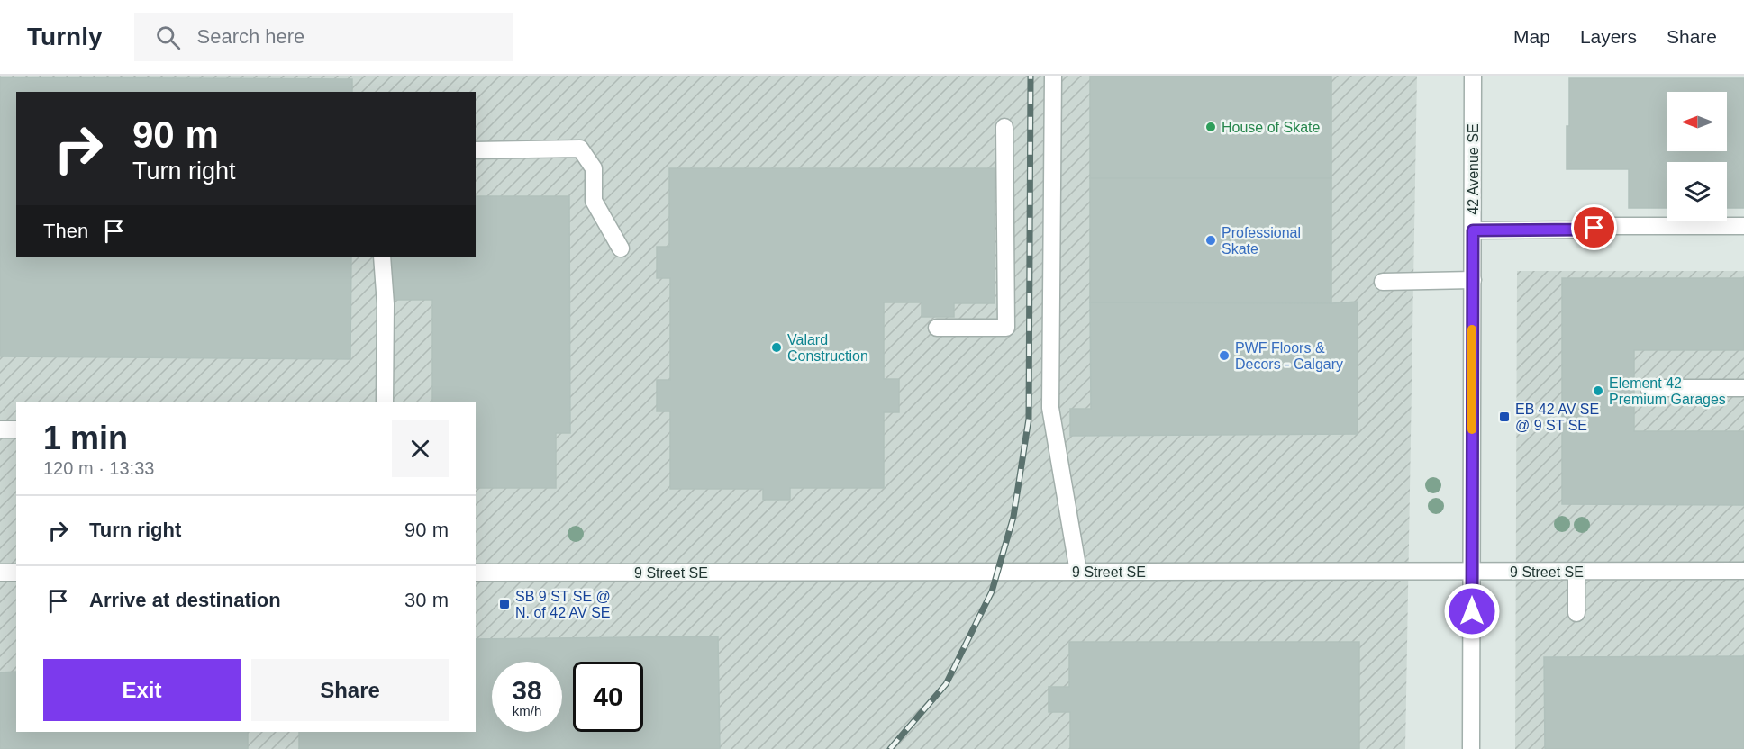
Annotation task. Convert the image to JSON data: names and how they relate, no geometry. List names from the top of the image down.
{
  "streets": {
    "street": ["42 Avenue SE", "9 Street SE"]
  },
  "crossings": [
    ["42 Avenue SE", "9 Street SE"]
  ],
  "places": {
    "other": [
      "House of Skate",
      "Professional Skate",
      "Valard Construction",
      "PWF Floors & Decors - Calgary",
      "Element 42 Premium Garages"
    ],
    "transit": ["EB 42 AV SE @ 9 ST SE", "SB 9 ST SE @ N. of 42 AV SE"]
  },
  "north": "left",
  "page": {
    "header": "Turnly",
    "search": "Search here",
    "nav": ["Map", "Layers", "Share"],
    "turn": ["90 m", "Turn right"],
    "then": "Then",
    "heading": ["1 min", "120 m · 13:33"],
    "list": [
      {
        "name": "Turn right",
        "value": "90 m"
      },
      {
        "name": "Arrive at destination",
        "value": "30 m"
      }
    ],
    "buttons": ["Exit", "Share"],
    "speed": "38 km/h",
    "limit": "40"
  }
}
